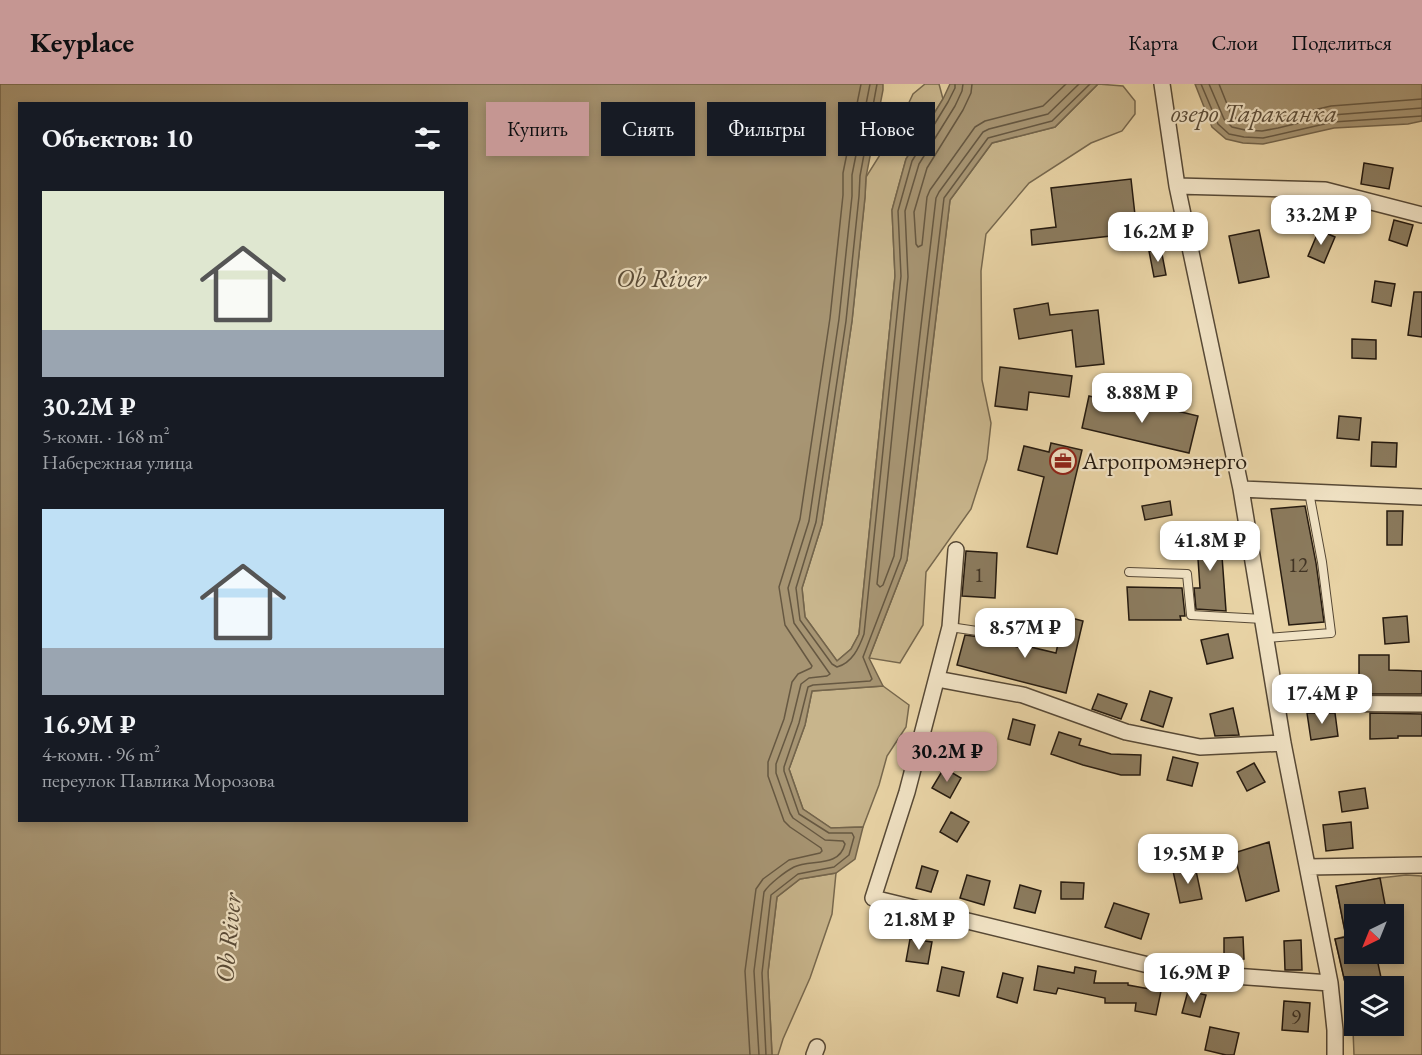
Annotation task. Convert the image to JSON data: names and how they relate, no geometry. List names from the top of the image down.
{
  "water": ["озеро Тараканка", "Ob River"],
  "places": {
    "office": ["Агропромэнерго"]
  },
  "house_numbers": ["12", "1", "9"],
  "north": "bottom left",
  "page": {
    "header": "Keyplace",
    "nav": ["Карта", "Слои", "Поделиться"],
    "chip": [
      "Купить",
      "Снять",
      "Фильтры",
      "Новое"
    ],
    "heading": "Объектов: 10",
    "list": [
      {
        "name": "30.2M ₽",
        "note": "5-комн. · 168 m² · Набережная улица"
      },
      {
        "name": "16.9M ₽",
        "note": "4-комн. · 96 m² · переулок Павлика Морозова"
      }
    ],
    "price": [
      "33.2M ₽",
      "16.2M ₽",
      "8.88M ₽",
      "41.8M ₽",
      "8.57M ₽",
      "17.4M ₽",
      "30.2M ₽",
      "19.5M ₽",
      "21.8M ₽",
      "16.9M ₽"
    ]
  }
}
